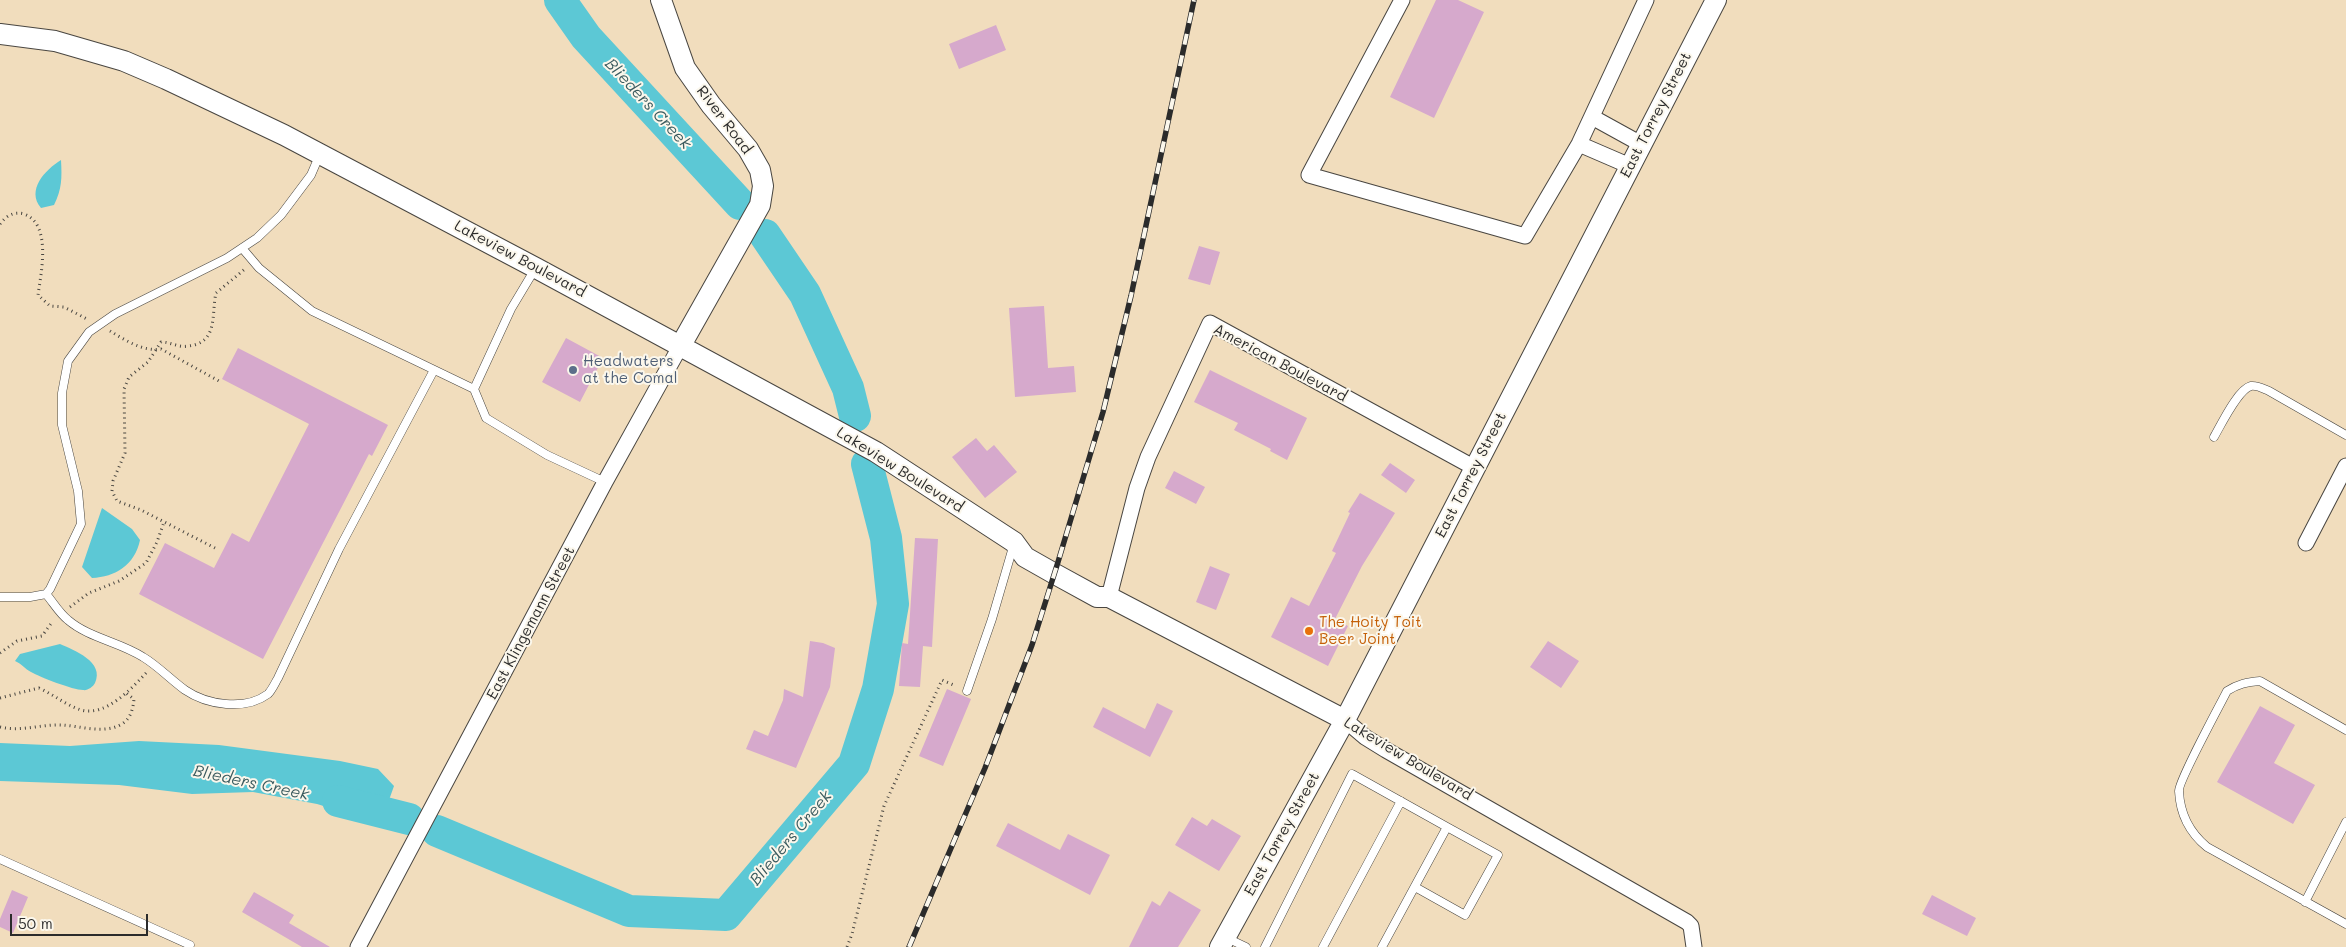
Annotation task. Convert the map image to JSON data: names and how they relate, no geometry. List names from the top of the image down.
{
  "streets": {
    "street": [
      "East Torrey Street",
      "River Road",
      "Lakeview Boulevard",
      "American Boulevard",
      "East Klingemann Street"
    ]
  },
  "crossings": [
    ["East Torrey Street", "Lakeview Boulevard"],
    ["East Torrey Street", "American Boulevard"],
    ["River Road", "Lakeview Boulevard"],
    ["River Road", "East Klingemann Street"],
    ["Lakeview Boulevard", "American Boulevard"],
    ["Lakeview Boulevard", "East Klingemann Street"]
  ],
  "water": ["Blieders Creek"],
  "places": ["Headwaters at the Comal", "The Hoity Toit Beer Joint"],
  "scale_bar": "50 m"
}
